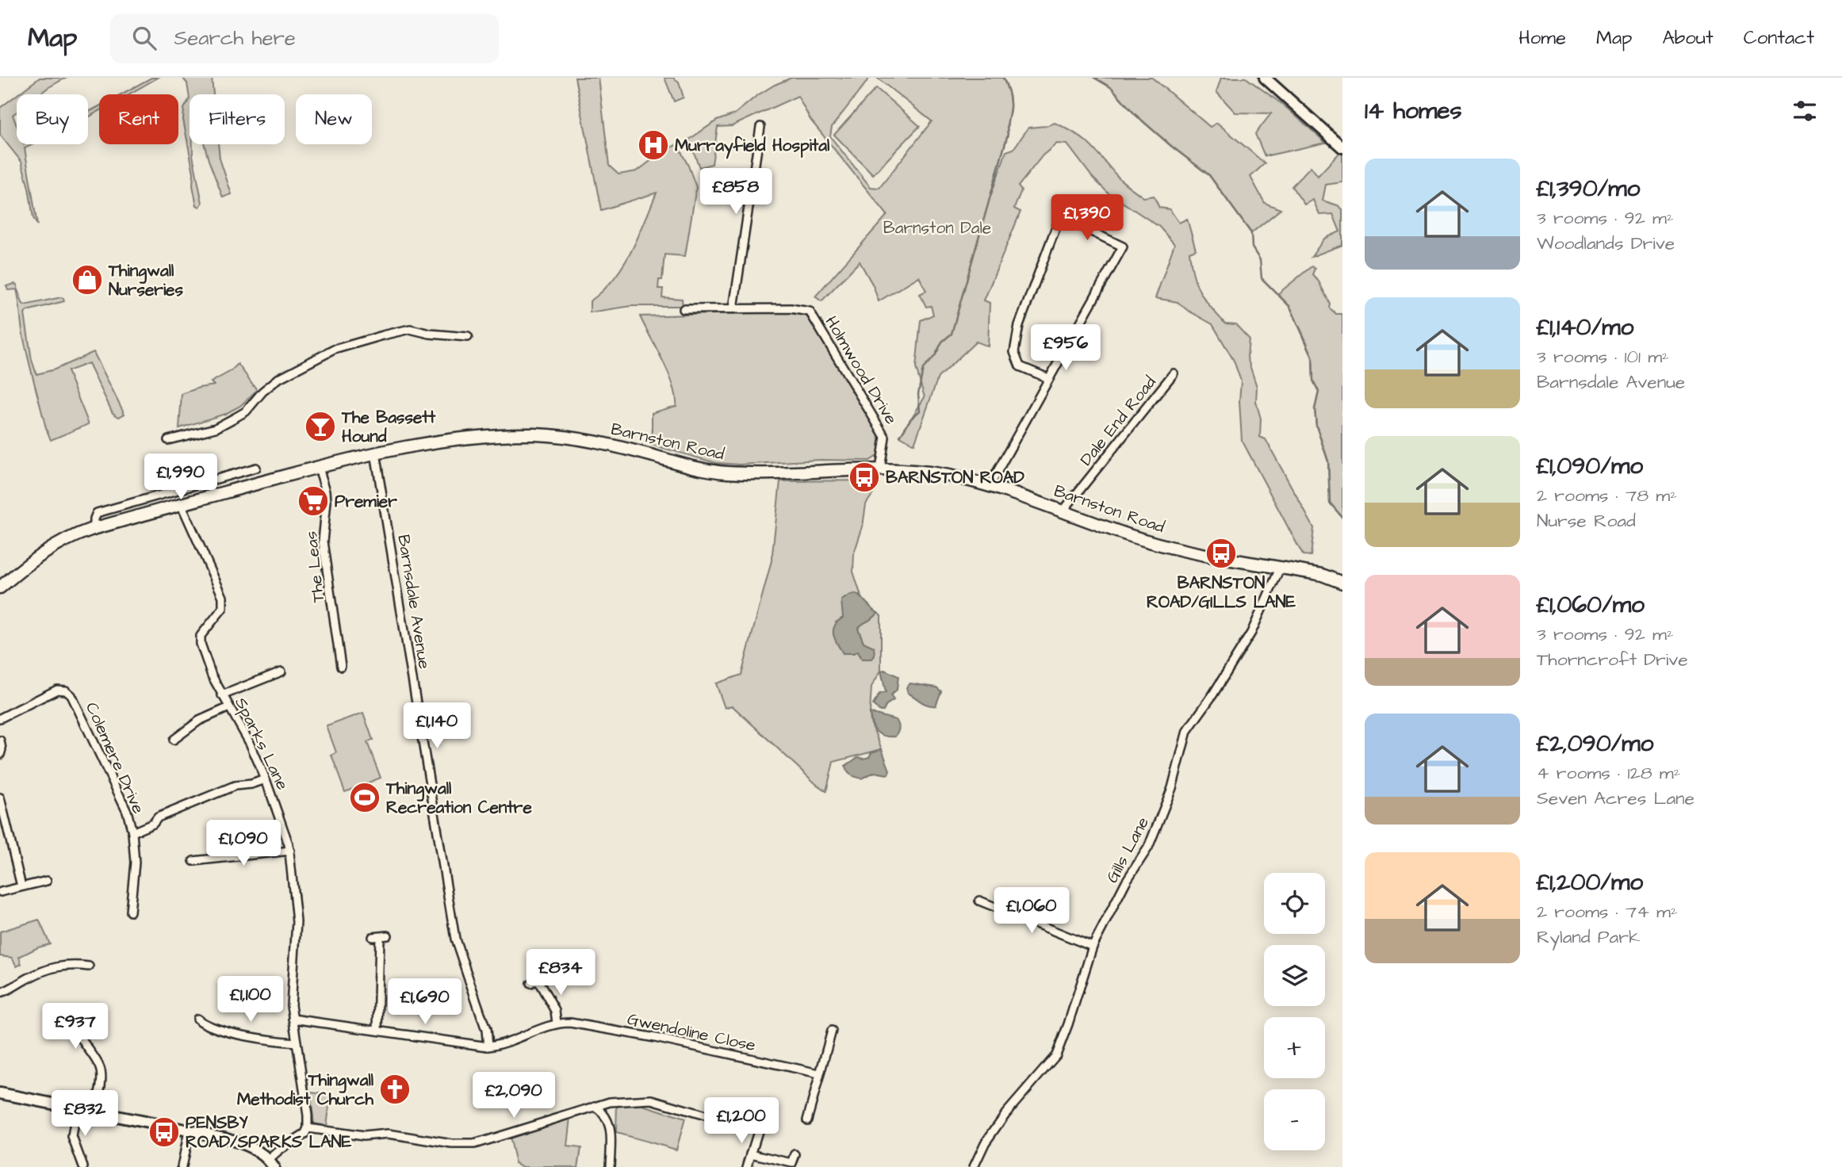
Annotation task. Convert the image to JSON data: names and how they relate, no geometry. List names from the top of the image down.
{
  "streets": {
    "main road": ["Barnston Road"],
    "street": [
      "Holmwood Drive",
      "Dale End Road",
      "The Leas",
      "Barnsdale Avenue",
      "Sparks Lane",
      "Colemere Drive",
      "Gills Lane",
      "Gwendoline Close"
    ]
  },
  "crossings": [
    ["Holmwood Drive", "Barnston Road"],
    ["Dale End Road", "Barnston Road"],
    ["Barnston Road", "The Leas"],
    ["Barnston Road", "Barnsdale Avenue"],
    ["Barnston Road", "Sparks Lane"],
    ["Barnston Road", "Gills Lane"],
    ["Sparks Lane", "Colemere Drive"]
  ],
  "parks": ["Barnston Dale"],
  "places": {
    "hospital": ["Murrayfield Hospital"],
    "shop": ["Thingwall Nurseries"],
    "bar": ["The Bassett Hound"],
    "bus stop": ["BARNSTON ROAD", "BARNSTON ROAD/GILLS LANE", "PENSBY ROAD/SPARKS LANE"],
    "supermarket": ["Premier"],
    "sports": ["Thingwall Recreation Centre"],
    "church": ["Thingwall Methodist Church"]
  },
  "page": {
    "header": "Map",
    "search": "Search here",
    "nav": [
      "Home",
      "Map",
      "About",
      "Contact"
    ],
    "heading": "14 homes",
    "chip": [
      "Buy",
      "Rent",
      "Filters",
      "New"
    ],
    "list": [
      {
        "name": "£1,390/mo",
        "note": "3 rooms · 92 m² · Woodlands Drive"
      },
      {
        "name": "£1,140/mo",
        "note": "3 rooms · 101 m² · Barnsdale Avenue"
      },
      {
        "name": "£1,090/mo",
        "note": "2 rooms · 78 m² · Nurse Road"
      },
      {
        "name": "£1,060/mo",
        "note": "3 rooms · 92 m² · Thorncroft Drive"
      },
      {
        "name": "£2,090/mo",
        "note": "4 rooms · 128 m² · Seven Acres Lane"
      },
      {
        "name": "£1,200/mo",
        "note": "2 rooms · 74 m² · Ryland Park"
      }
    ],
    "price": [
      "£858",
      "£1,390",
      "£956",
      "£1,990",
      "£1,140",
      "£1,090",
      "£1,060",
      "£834",
      "£1,100",
      "£1,690",
      "£937",
      "£2,090",
      "£832",
      "£1,200"
    ],
    "map_buttons": ["+", "−"]
  }
}
